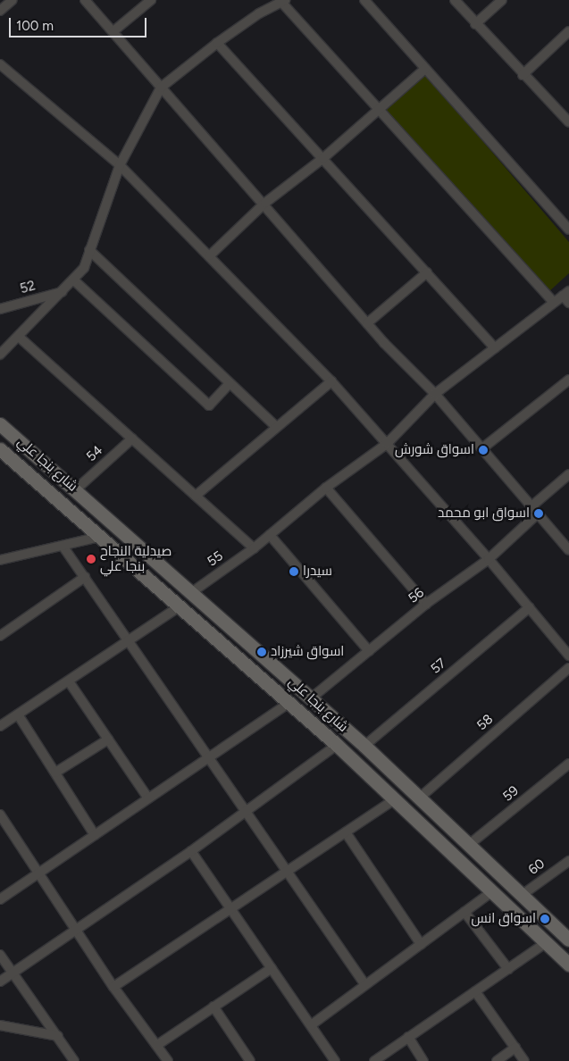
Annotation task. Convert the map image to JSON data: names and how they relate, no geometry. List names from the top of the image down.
{
  "streets": {
    "main road": ["شارع بنجا علي"],
    "street": [
      "52",
      "54",
      "55",
      "56",
      "57",
      "58",
      "59",
      "60"
    ]
  },
  "crossings": [
    ["54", "شارع بنجا علي"],
    ["شارع بنجا علي", "55"],
    ["شارع بنجا علي", "56"],
    ["شارع بنجا علي", "57"],
    ["شارع بنجا علي", "58"],
    ["شارع بنجا علي", "59"],
    ["شارع بنجا علي", "60"]
  ],
  "places": [
    "اسواق شورش",
    "اسواق ابو محمد",
    "صيدلية النجاح بنجا علي",
    "سيدرا",
    "اسواق شيرزاد",
    "اسواق انس"
  ],
  "scale_bar": "100 m"
}
